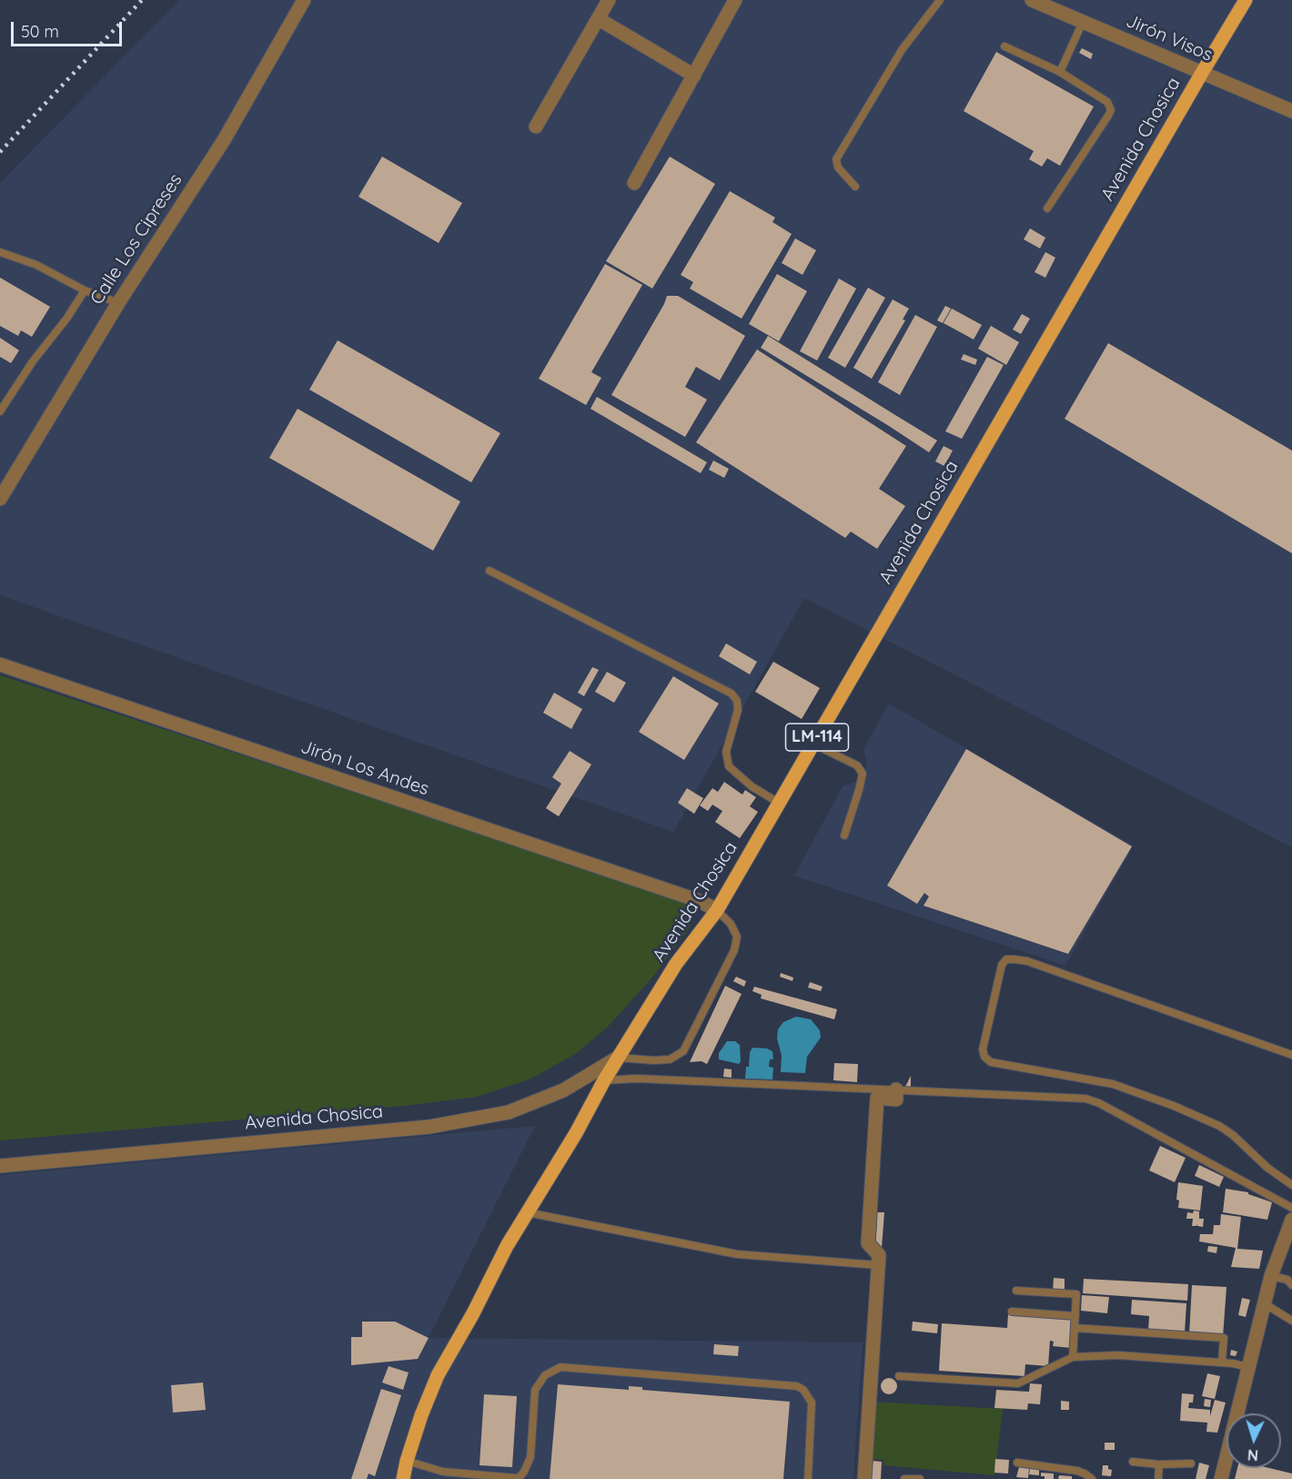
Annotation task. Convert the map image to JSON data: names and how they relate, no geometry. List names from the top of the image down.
{
  "streets": {
    "main road": ["Avenida Chosica", "LM-114"],
    "street": ["Jirón Visos", "Calle Los Cipreses", "Jirón Los Andes"]
  },
  "crossings": [
    ["Jirón Visos", "Avenida Chosica"],
    ["Avenida Chosica", "Jirón Los Andes"]
  ],
  "scale_bar": "50 m",
  "north": "bottom"
}
